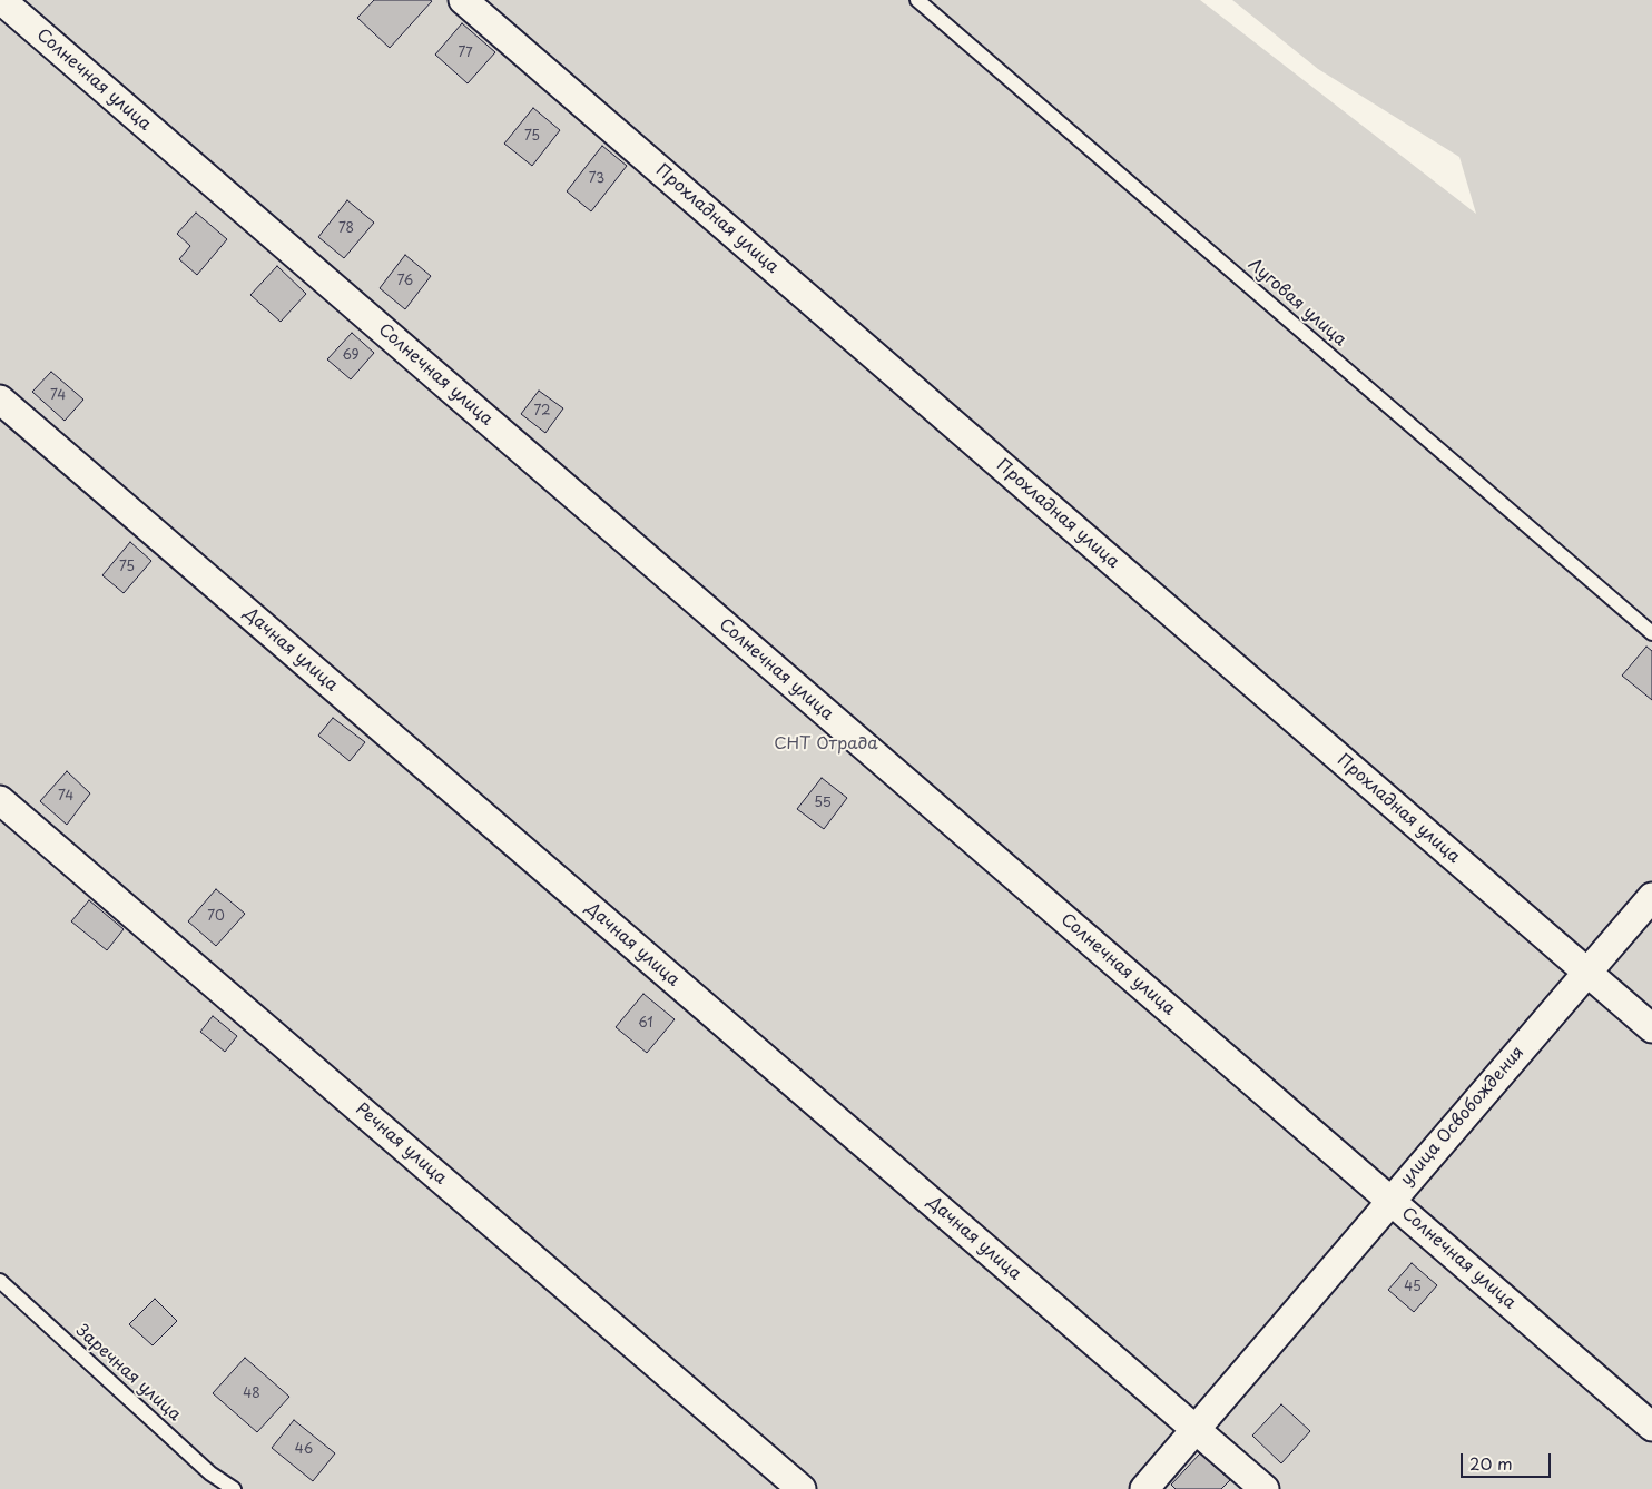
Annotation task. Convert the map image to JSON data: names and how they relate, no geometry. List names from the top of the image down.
{
  "streets": {
    "street": [
      "Солнечная улица",
      "Прохладная улица",
      "Дачная улица",
      "улица Освобождения",
      "Речная улица"
    ],
    "lane": ["Луговая улица", "Заречная улица"]
  },
  "crossings": [
    ["Солнечная улица", "улица Освобождения"],
    ["Прохладная улица", "улица Освобождения"],
    ["Дачная улица", "улица Освобождения"]
  ],
  "parks": ["СНТ Отрада"],
  "house_numbers": [
    "77",
    "75",
    "73",
    "78",
    "76",
    "69",
    "74",
    "72",
    "75",
    "74",
    "55",
    "70",
    "61",
    "45",
    "48",
    "46"
  ],
  "scale_bar": "20 m"
}
